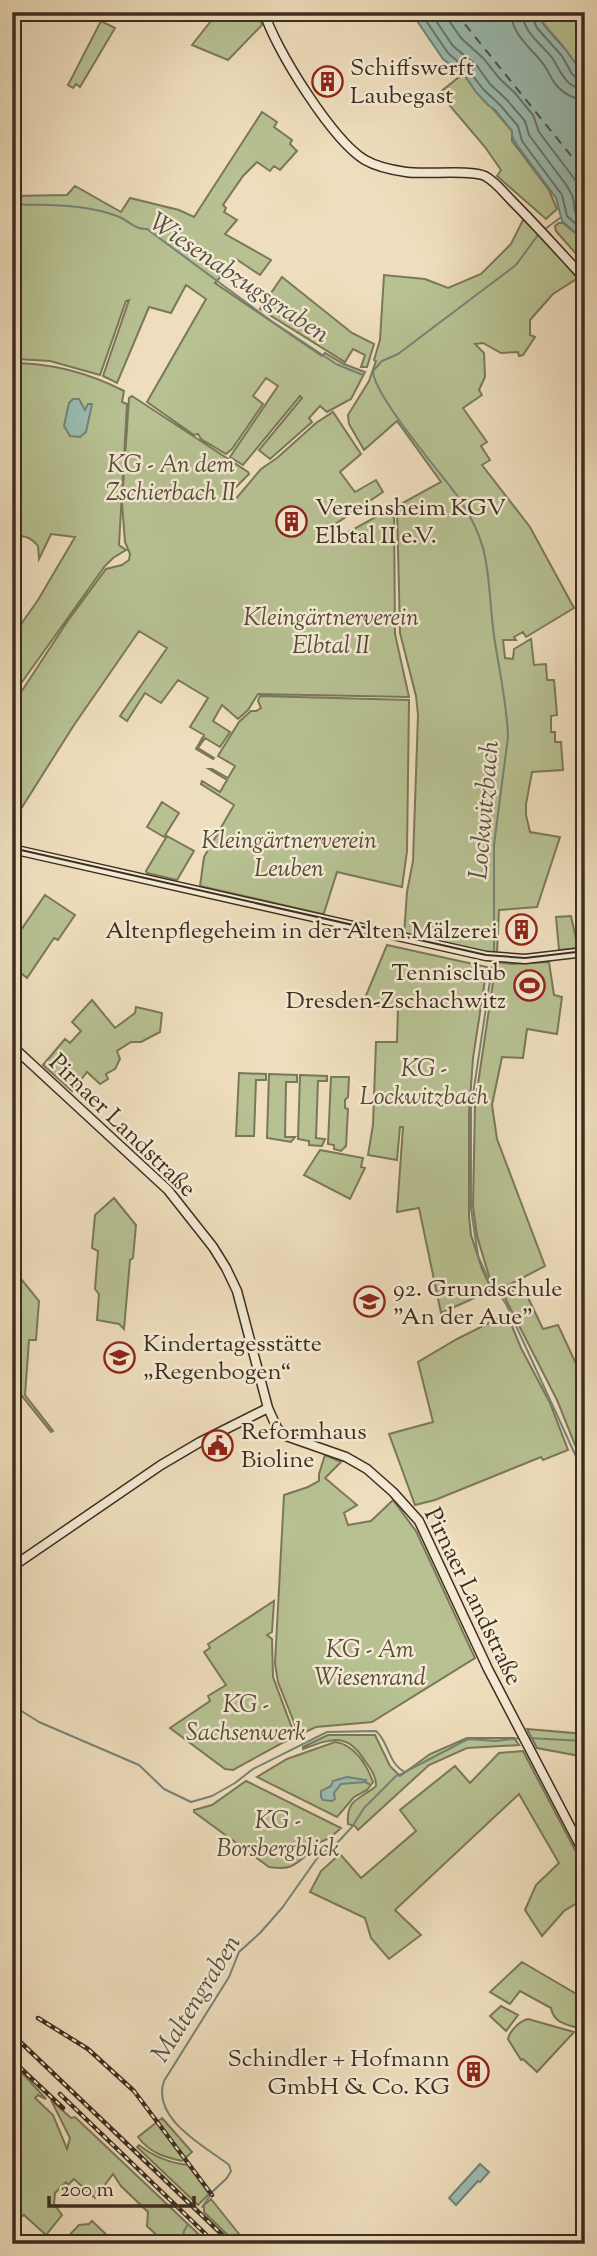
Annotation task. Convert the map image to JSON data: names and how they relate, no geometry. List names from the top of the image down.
{
  "streets": {
    "street": ["Pirnaer Landstraße"]
  },
  "water": ["Wiesenabzugsgraben", "Lockwitzbach", "Maltengraben"],
  "parks": [
    "KG - An dem Zschierbach II",
    "Kleingärtnerverein Elbtal II",
    "Kleingärtnerverein Leuben",
    "KG - Lockwitzbach",
    "KG - Am Wiesenrand",
    "KG - Sachsenwerk",
    "KG - Borsbergblick"
  ],
  "places": {
    "building": [
      "Schiffswerft Laubegast",
      "Vereinsheim KGV Elbtal II e.V.",
      "Altenpflegeheim in der Alten Mälzerei",
      "Schindler + Hofmann GmbH & Co. KG"
    ],
    "sports": ["Tennisclub Dresden-Zschachwitz"],
    "school or university": ["92. Grundschule \"An der Aue\"", "Kindertagesstätte „Regenbogen“"],
    "public building": ["Reformhaus Bioline"]
  },
  "scale_bar": "200 m"
}
